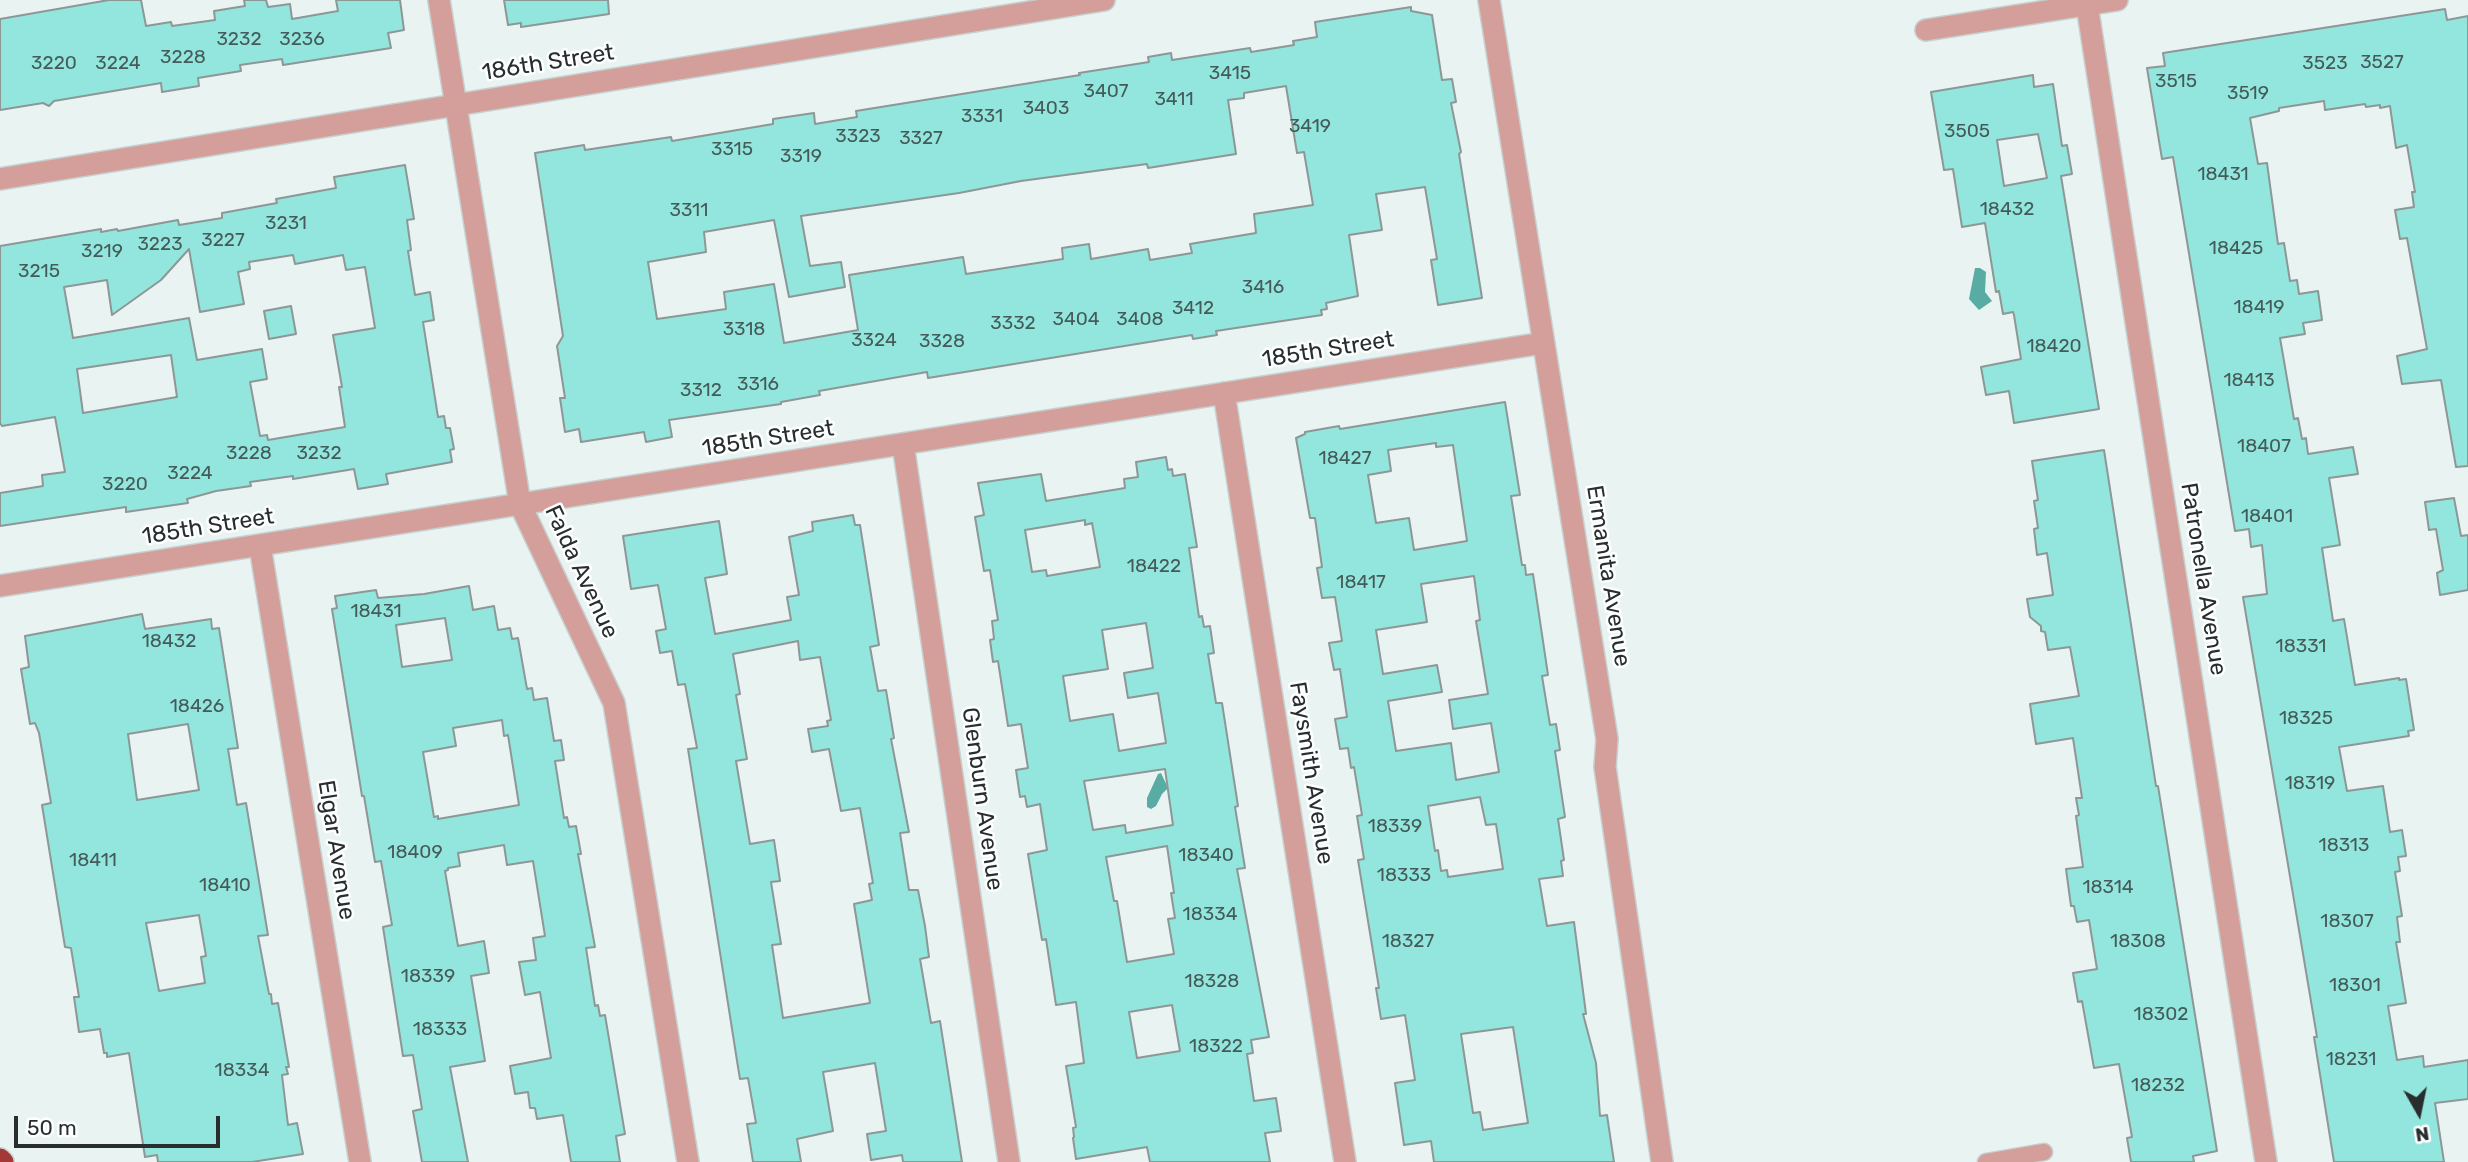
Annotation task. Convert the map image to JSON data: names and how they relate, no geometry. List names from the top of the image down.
{
  "streets": {
    "street": [
      "186th Street",
      "185th Street",
      "Falda Avenue",
      "Ermanita Avenue",
      "Patronella Avenue",
      "Faysmith Avenue",
      "Glenburn Avenue",
      "Elgar Avenue"
    ]
  },
  "crossings": [
    ["186th Street", "Falda Avenue"],
    ["185th Street", "Falda Avenue"],
    ["185th Street", "Ermanita Avenue"],
    ["185th Street", "Faysmith Avenue"],
    ["185th Street", "Glenburn Avenue"],
    ["185th Street", "Elgar Avenue"]
  ],
  "house_numbers": [
    "3232",
    "3236",
    "3228",
    "3527",
    "3220",
    "3224",
    "3523",
    "3415",
    "3515",
    "3407",
    "3519",
    "3411",
    "3403",
    "3331",
    "3419",
    "3505",
    "3323",
    "3327",
    "3315",
    "3319",
    "18431",
    "18432",
    "3311",
    "3231",
    "3227",
    "3223",
    "18425",
    "3219",
    "3215",
    "3416",
    "18419",
    "3412",
    "3404",
    "3408",
    "3332",
    "3318",
    "3324",
    "3328",
    "18420",
    "18413",
    "3316",
    "3312",
    "18407",
    "3228",
    "3232",
    "18427",
    "3224",
    "3220",
    "18401",
    "18422",
    "18417",
    "18431",
    "18432",
    "18331",
    "18426",
    "18325",
    "18319",
    "18339",
    "18313",
    "18409",
    "18340",
    "18411",
    "18333",
    "18410",
    "18314",
    "18334",
    "18307",
    "18327",
    "18308",
    "18339",
    "18328",
    "18301",
    "18302",
    "18333",
    "18322",
    "18231",
    "18334",
    "18232"
  ],
  "scale_bar": "50 m",
  "north": "bottom"
}
